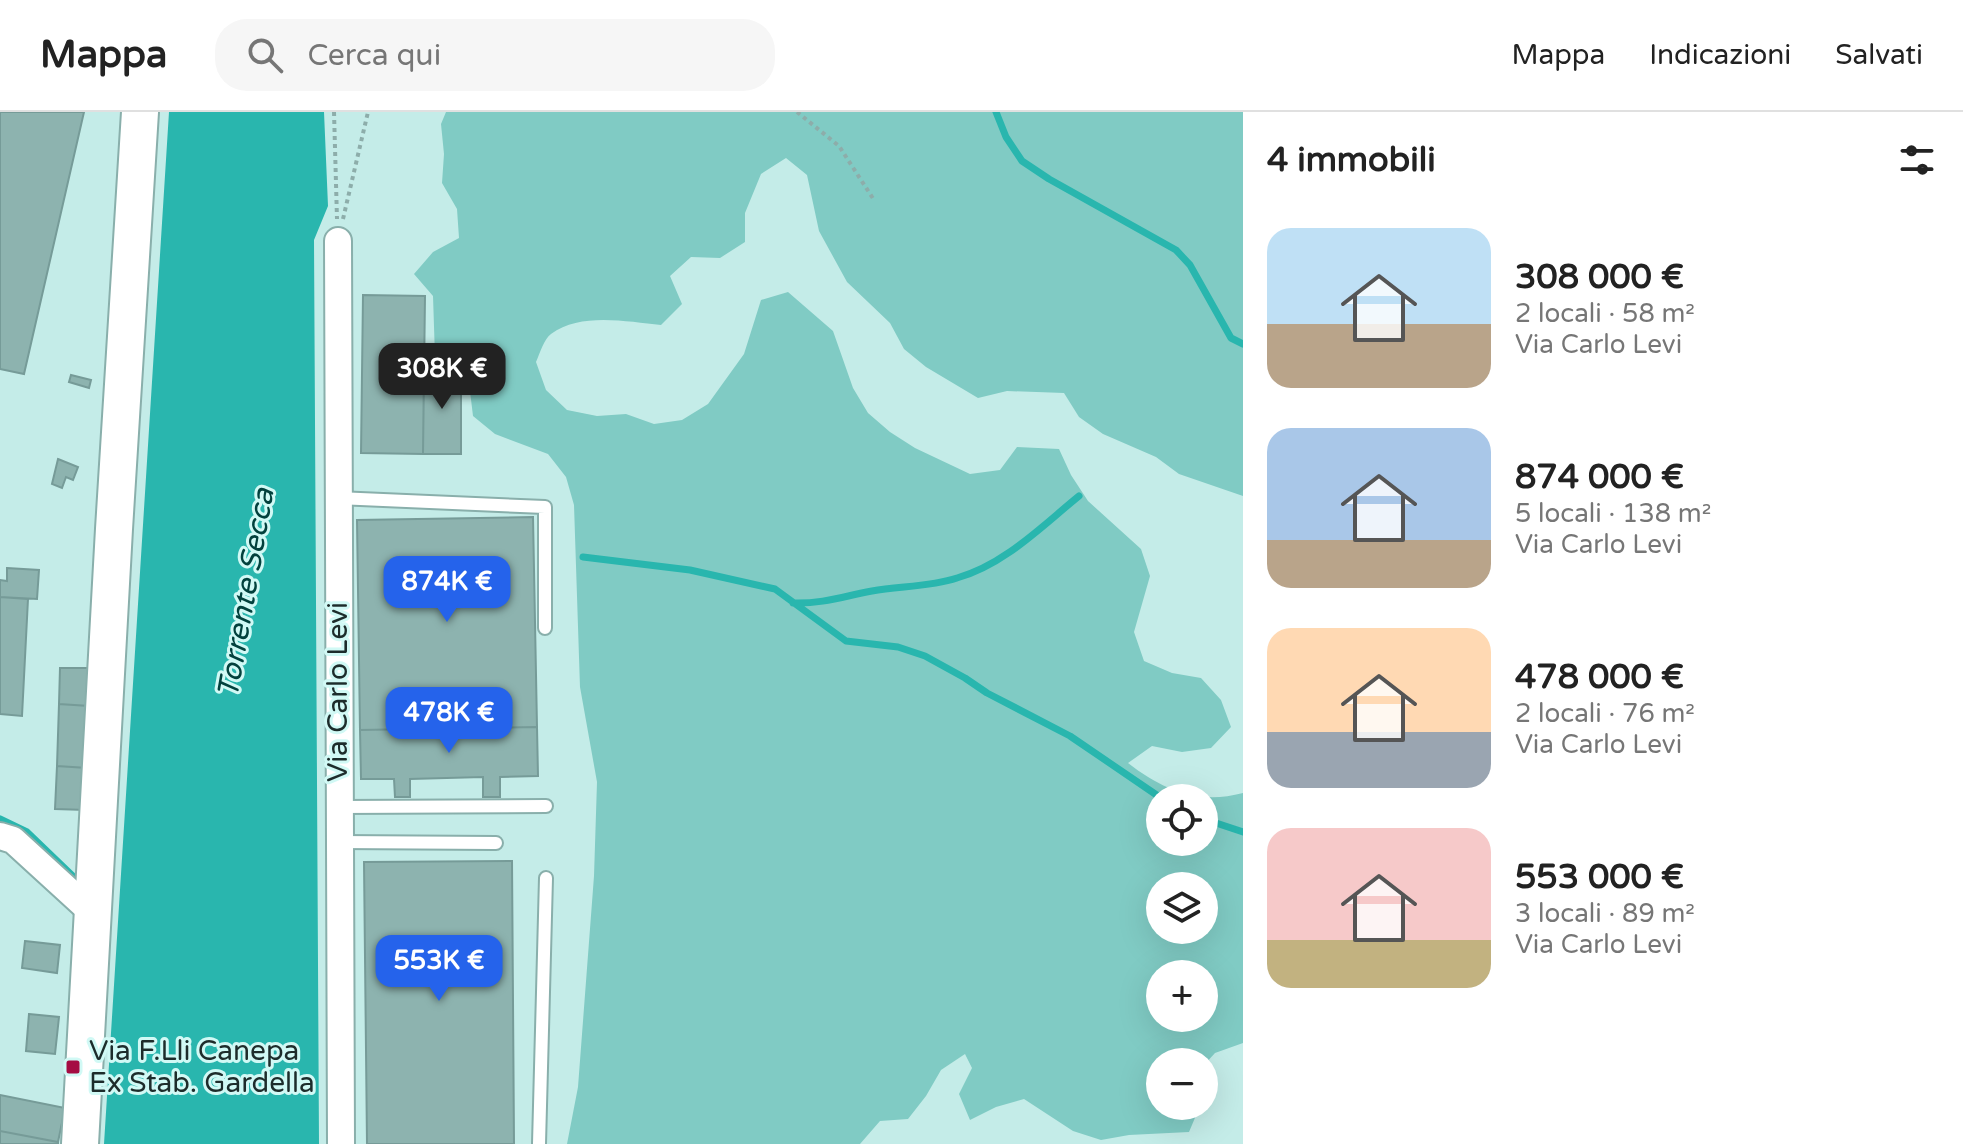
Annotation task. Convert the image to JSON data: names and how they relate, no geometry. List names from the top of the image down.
{
  "streets": {
    "street": ["Via Carlo Levi"]
  },
  "water": ["Torrente Secca"],
  "places": {
    "transit": ["Via F.Lli Canepa Ex Stab. Gardella"]
  },
  "page": {
    "header": "Mappa",
    "search": "Cerca qui",
    "nav": ["Mappa", "Indicazioni", "Salvati"],
    "heading": "4 immobili",
    "list": [
      {
        "name": "308 000 €",
        "note": "2 locali · 58 m² · Via Carlo Levi"
      },
      {
        "name": "874 000 €",
        "note": "5 locali · 138 m² · Via Carlo Levi"
      },
      {
        "name": "478 000 €",
        "note": "2 locali · 76 m² · Via Carlo Levi"
      },
      {
        "name": "553 000 €",
        "note": "3 locali · 89 m² · Via Carlo Levi"
      }
    ],
    "price": [
      "308K €",
      "874K €",
      "478K €",
      "553K €"
    ],
    "map_buttons": ["+", "−"]
  }
}
